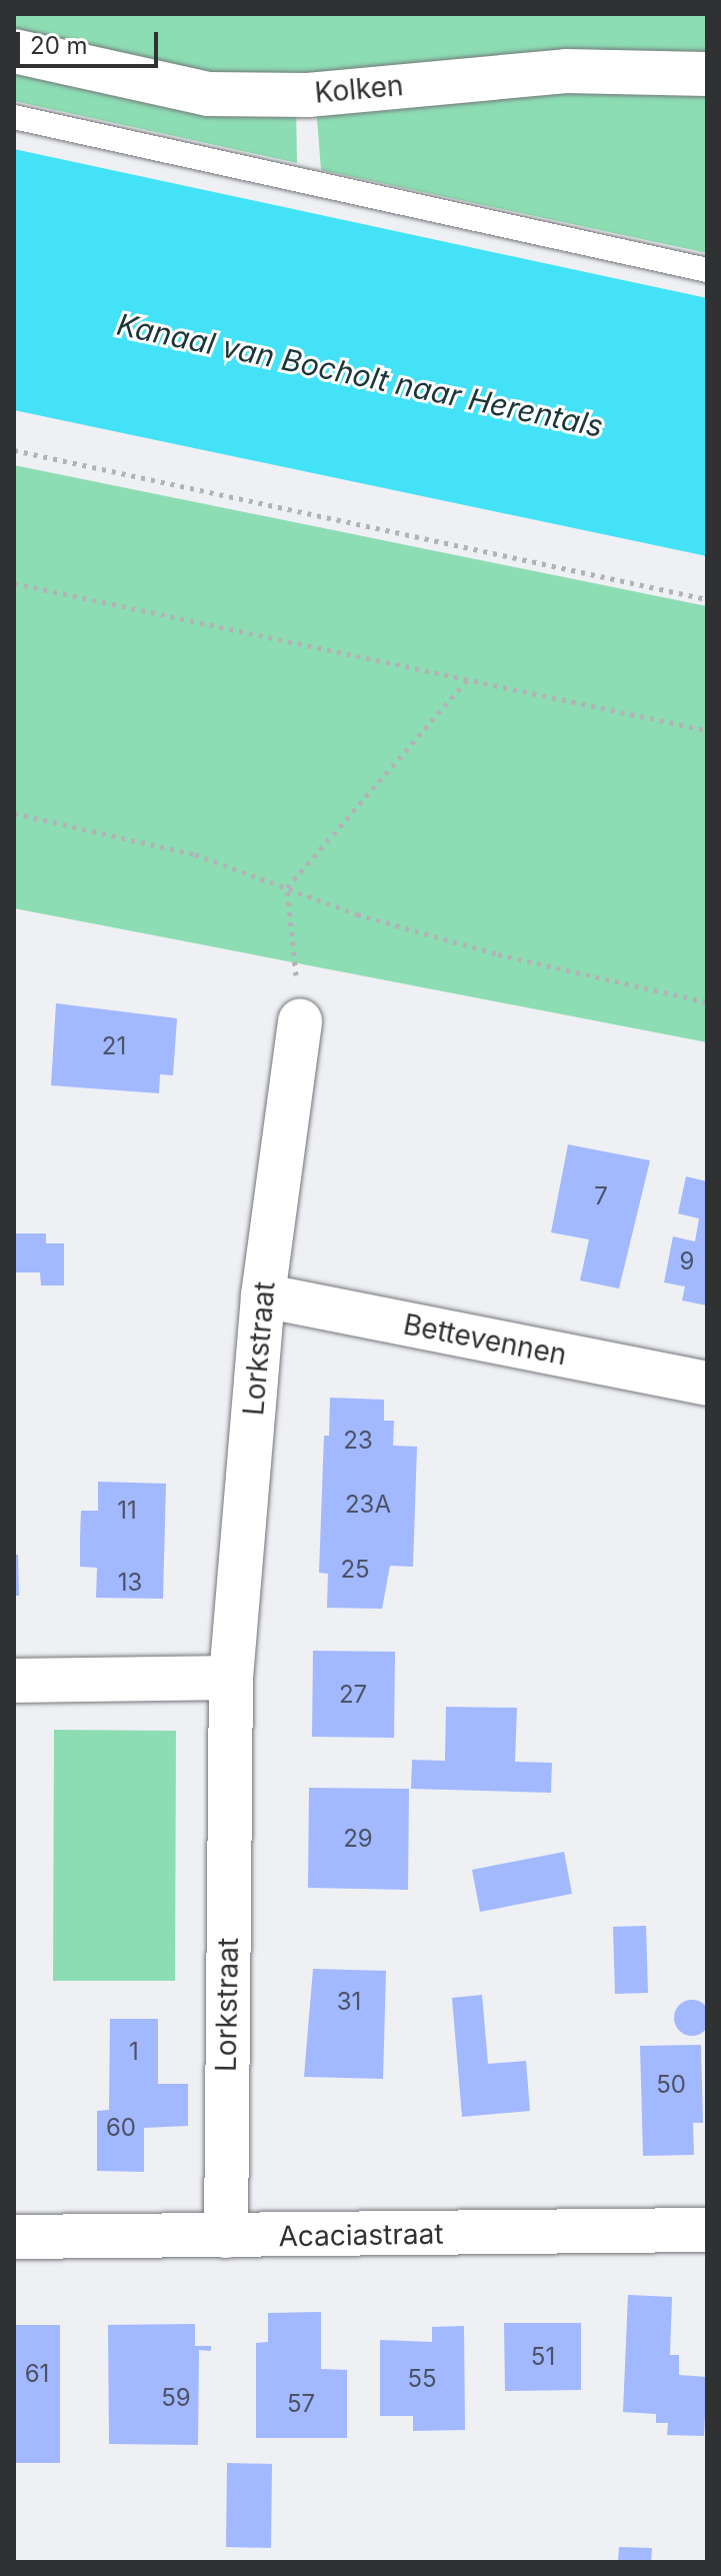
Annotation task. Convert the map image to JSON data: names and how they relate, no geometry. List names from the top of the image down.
{
  "streets": {
    "street": [
      "Kolken",
      "Bettevennen",
      "Lorkstraat",
      "Acaciastraat"
    ]
  },
  "crossings": [
    ["Bettevennen", "Lorkstraat"],
    ["Lorkstraat", "Acaciastraat"]
  ],
  "water": ["Kanaal van Bocholt naar Herentals"],
  "house_numbers": [
    "21",
    "7",
    "9",
    "23",
    "23A",
    "11",
    "25",
    "13",
    "27",
    "29",
    "31",
    "1",
    "50",
    "60",
    "51",
    "61",
    "55",
    "59",
    "57"
  ],
  "scale_bar": "20 m"
}
